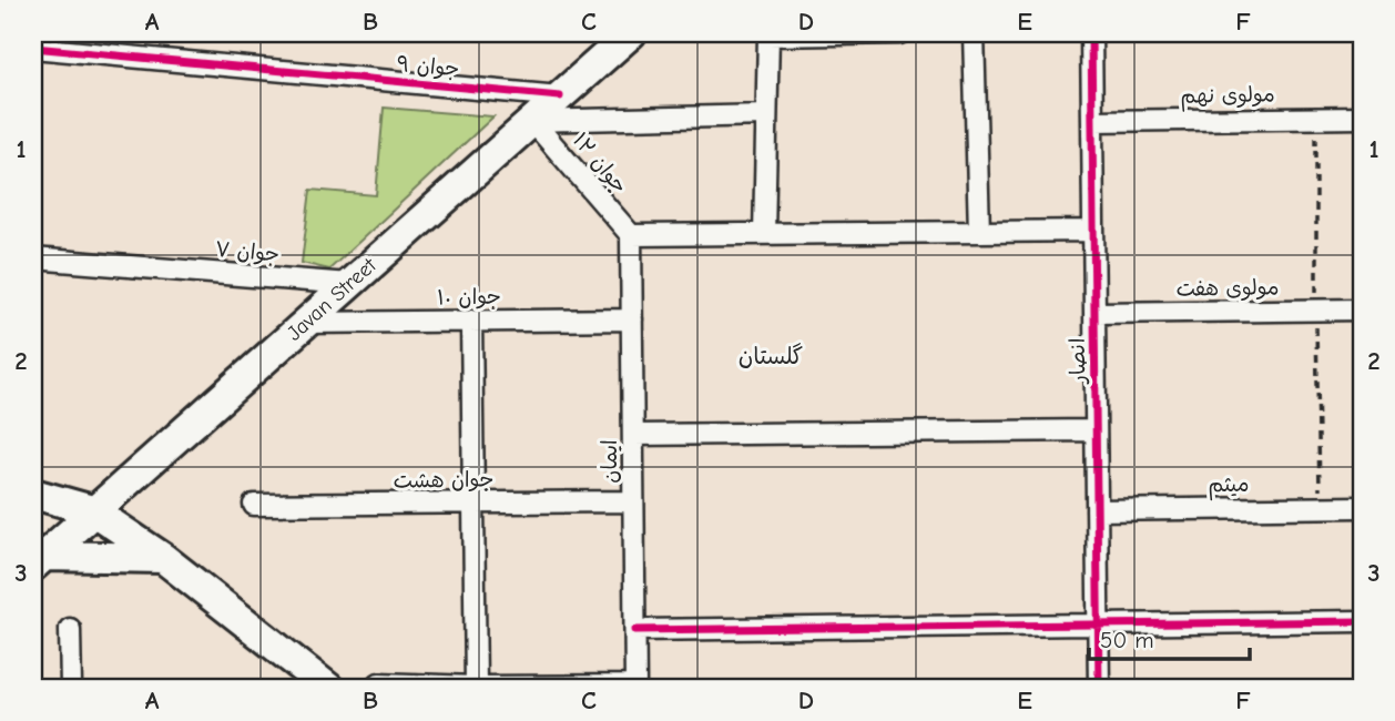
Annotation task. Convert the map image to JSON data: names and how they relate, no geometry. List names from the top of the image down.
{
  "streets": {
    "main road": ["Javan Street"],
    "street": [
      "جوان ۹",
      "مولوی نهم",
      "جوان ۱۲",
      "جوان ۷",
      "مولوی هفت",
      "جوان ۱۰",
      "انصار",
      "ایمان",
      "جوان هشت",
      "میثم"
    ]
  },
  "crossings": [
    ["جوان ۹", "Javan Street"],
    ["مولوی نهم", "انصار"],
    ["جوان ۱۲", "Javan Street"],
    ["جوان ۱۲", "ایمان"],
    ["جوان ۷", "Javan Street"],
    ["مولوی هفت", "انصار"],
    ["جوان ۱۰", "Javan Street"],
    ["جوان ۱۰", "ایمان"],
    ["انصار", "میثم"],
    ["ایمان", "جوان هشت"]
  ],
  "districts": ["گلستان"],
  "scale_bar": "50 m",
  "grid": {
    "columns": [
      "A",
      "B",
      "C",
      "D",
      "E",
      "F"
    ],
    "rows": ["1", "2", "3"]
  }
}
